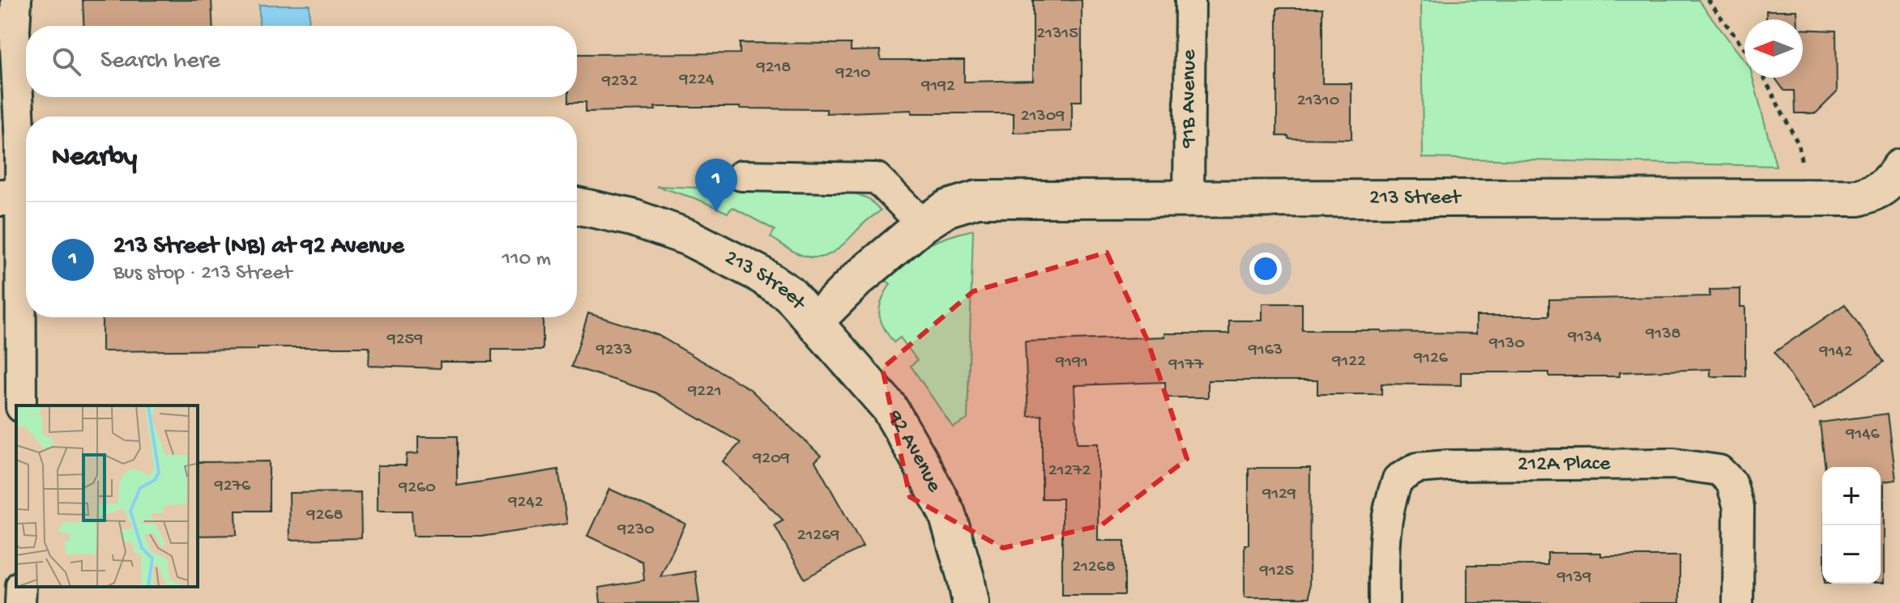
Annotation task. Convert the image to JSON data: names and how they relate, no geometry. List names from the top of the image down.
{
  "streets": {
    "street": [
      "91B Avenue",
      "213 Street",
      "92 Avenue",
      "212A Place"
    ]
  },
  "crossings": [
    ["91B Avenue", "213 Street"],
    ["213 Street", "92 Avenue"]
  ],
  "house_numbers": [
    "21315",
    "9218",
    "9210",
    "9224",
    "9232",
    "9192",
    "21310",
    "21309",
    "9138",
    "9134",
    "9259",
    "9130",
    "9233",
    "9163",
    "9142",
    "9126",
    "9122",
    "9191",
    "9177",
    "9221",
    "9146",
    "9209",
    "21272",
    "9276",
    "9260",
    "9129",
    "9242",
    "9268",
    "9230",
    "21269",
    "21268",
    "9125",
    "9139"
  ],
  "north": "left",
  "page": {
    "search": "Search here",
    "heading": "Nearby",
    "pins": "1",
    "list": [
      {
        "mark": "1",
        "name": "213 Street (NB) at 92 Avenue",
        "note": "Bus stop · 213 Street",
        "value": "110 m"
      }
    ],
    "map_buttons": ["+", "−"]
  }
}
